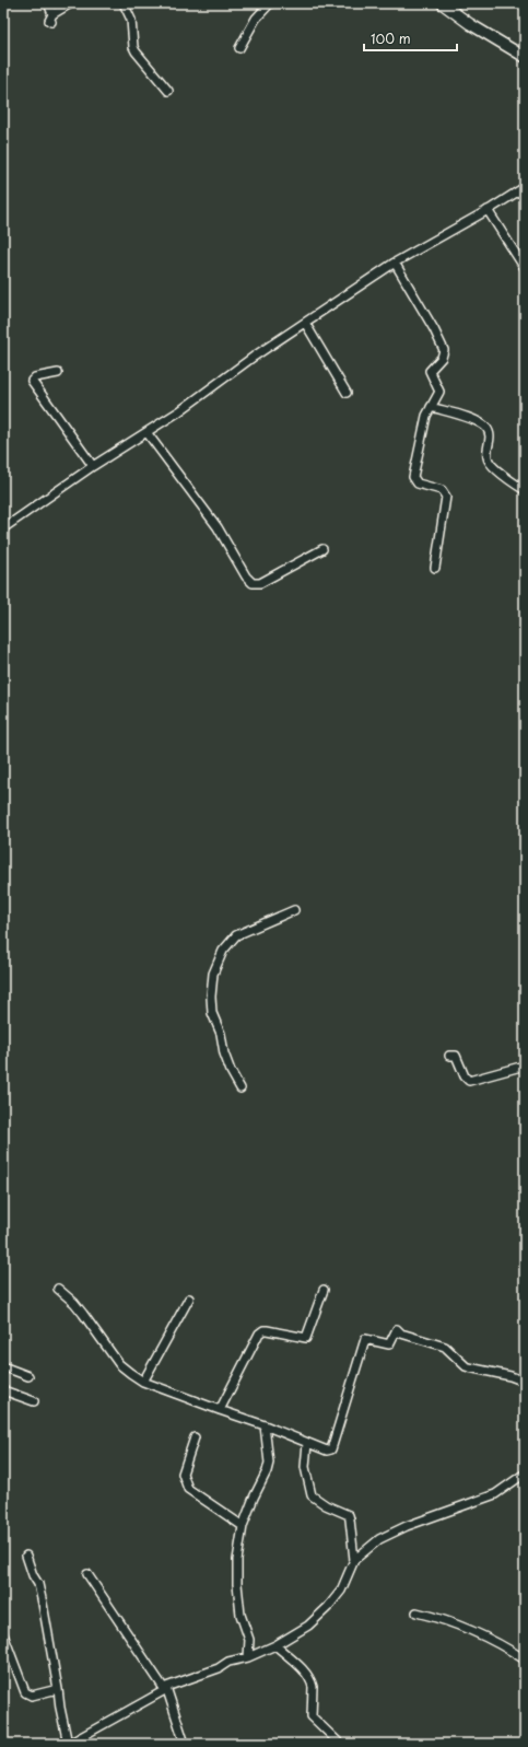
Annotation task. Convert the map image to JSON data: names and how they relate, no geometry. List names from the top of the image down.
{
  "scale_bar": "100 m"
}
